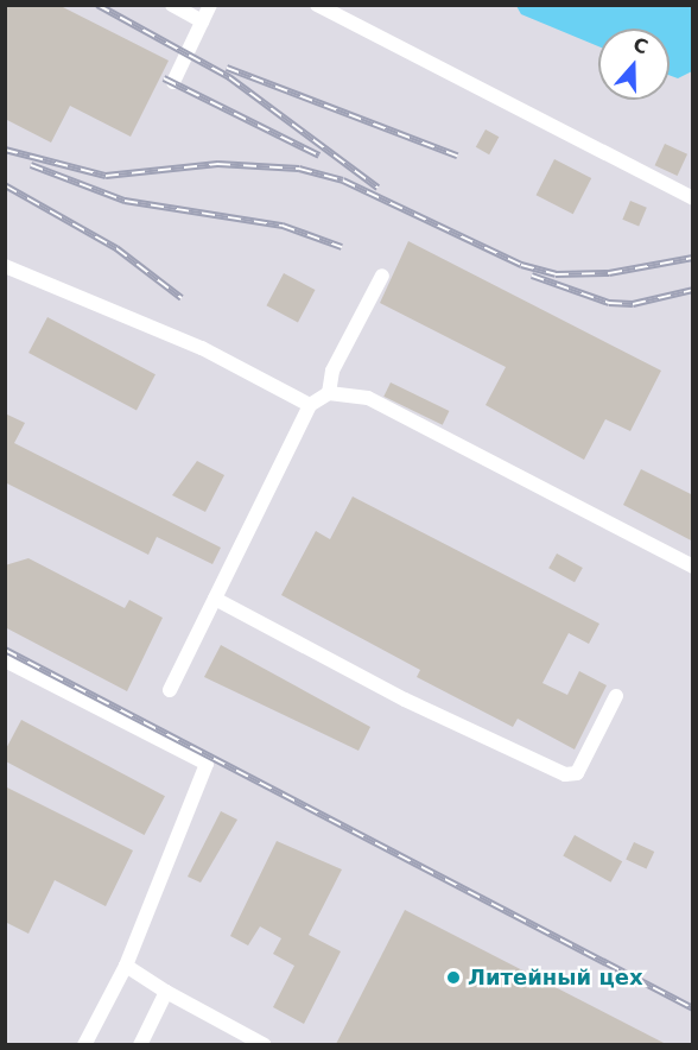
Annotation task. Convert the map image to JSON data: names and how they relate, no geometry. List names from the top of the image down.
{
  "places": ["Литейный цех"],
  "north": "top"
}
